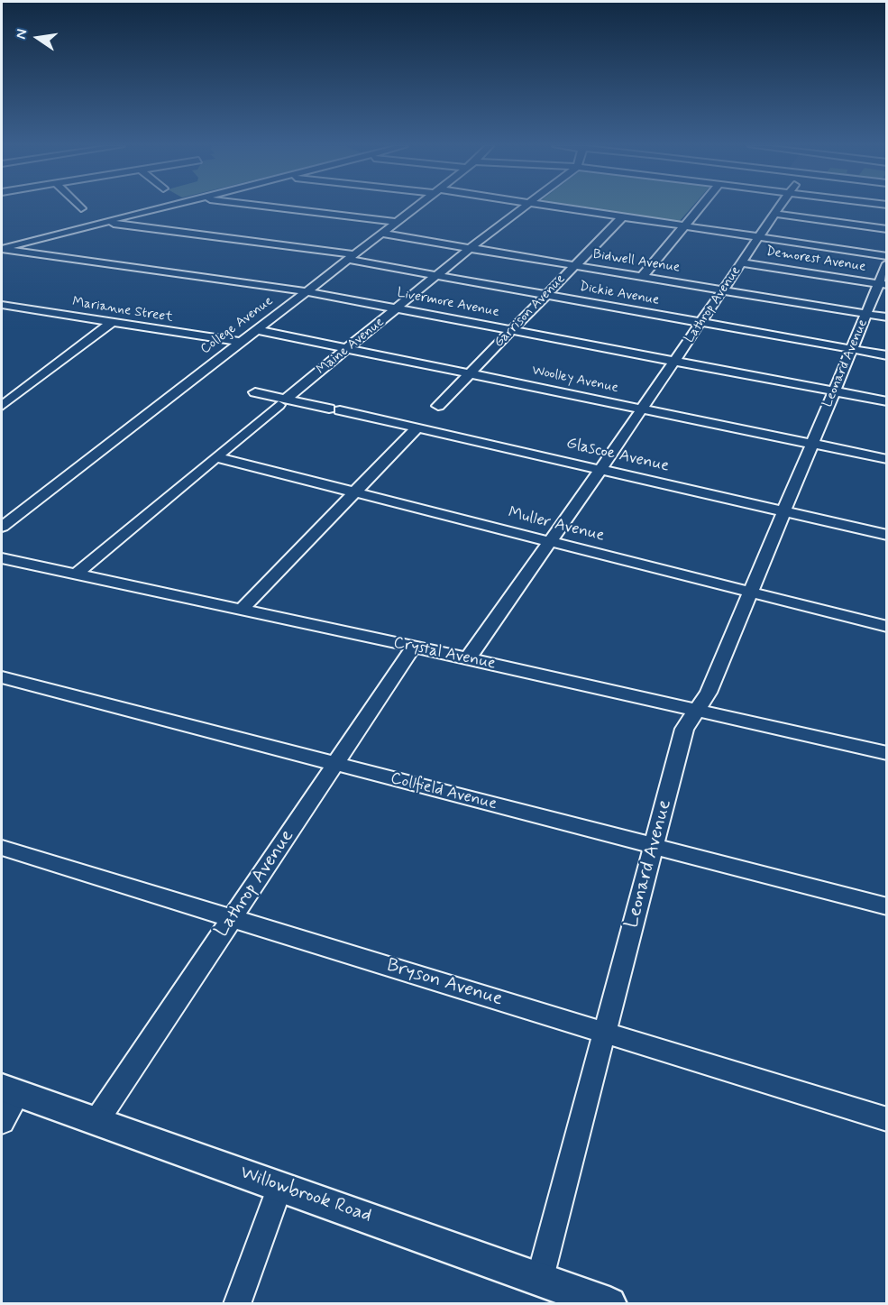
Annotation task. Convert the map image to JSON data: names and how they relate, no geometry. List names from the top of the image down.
{
  "streets": {
    "street": [
      "Demorest Avenue",
      "Bidwell Avenue",
      "Dickie Avenue",
      "Livermore Avenue",
      "Lathrop Avenue",
      "Marianne Street",
      "Garrison Avenue",
      "College Avenue",
      "Maine Avenue",
      "Leonard Avenue",
      "Woolley Avenue",
      "Glascoe Avenue",
      "Muller Avenue",
      "Crystal Avenue",
      "Collfield Avenue",
      "Bryson Avenue",
      "Willowbrook Road"
    ]
  },
  "crossings": [
    ["Demorest Avenue", "Lathrop Avenue"],
    ["Demorest Avenue", "Leonard Avenue"],
    ["Bidwell Avenue", "Lathrop Avenue"],
    ["Bidwell Avenue", "Garrison Avenue"],
    ["Bidwell Avenue", "College Avenue"],
    ["Bidwell Avenue", "Maine Avenue"],
    ["Bidwell Avenue", "Leonard Avenue"],
    ["Dickie Avenue", "Lathrop Avenue"],
    ["Dickie Avenue", "Garrison Avenue"],
    ["Dickie Avenue", "College Avenue"],
    ["Dickie Avenue", "Maine Avenue"],
    ["Dickie Avenue", "Leonard Avenue"],
    ["Livermore Avenue", "Lathrop Avenue"],
    ["Livermore Avenue", "Garrison Avenue"],
    ["Livermore Avenue", "College Avenue"],
    ["Livermore Avenue", "Maine Avenue"],
    ["Livermore Avenue", "Leonard Avenue"],
    ["Lathrop Avenue", "Woolley Avenue"],
    ["Lathrop Avenue", "Glascoe Avenue"],
    ["Lathrop Avenue", "Muller Avenue"],
    ["Lathrop Avenue", "Crystal Avenue"],
    ["Lathrop Avenue", "Collfield Avenue"],
    ["Lathrop Avenue", "Bryson Avenue"],
    ["Lathrop Avenue", "Willowbrook Road"],
    ["Marianne Street", "College Avenue"],
    ["Garrison Avenue", "Woolley Avenue"],
    ["College Avenue", "Woolley Avenue"],
    ["Maine Avenue", "Woolley Avenue"],
    ["Maine Avenue", "Glascoe Avenue"],
    ["Maine Avenue", "Muller Avenue"],
    ["Maine Avenue", "Crystal Avenue"],
    ["Leonard Avenue", "Woolley Avenue"],
    ["Leonard Avenue", "Glascoe Avenue"],
    ["Leonard Avenue", "Muller Avenue"],
    ["Leonard Avenue", "Crystal Avenue"],
    ["Leonard Avenue", "Collfield Avenue"],
    ["Leonard Avenue", "Bryson Avenue"],
    ["Leonard Avenue", "Willowbrook Road"]
  ],
  "north": "left"
}
